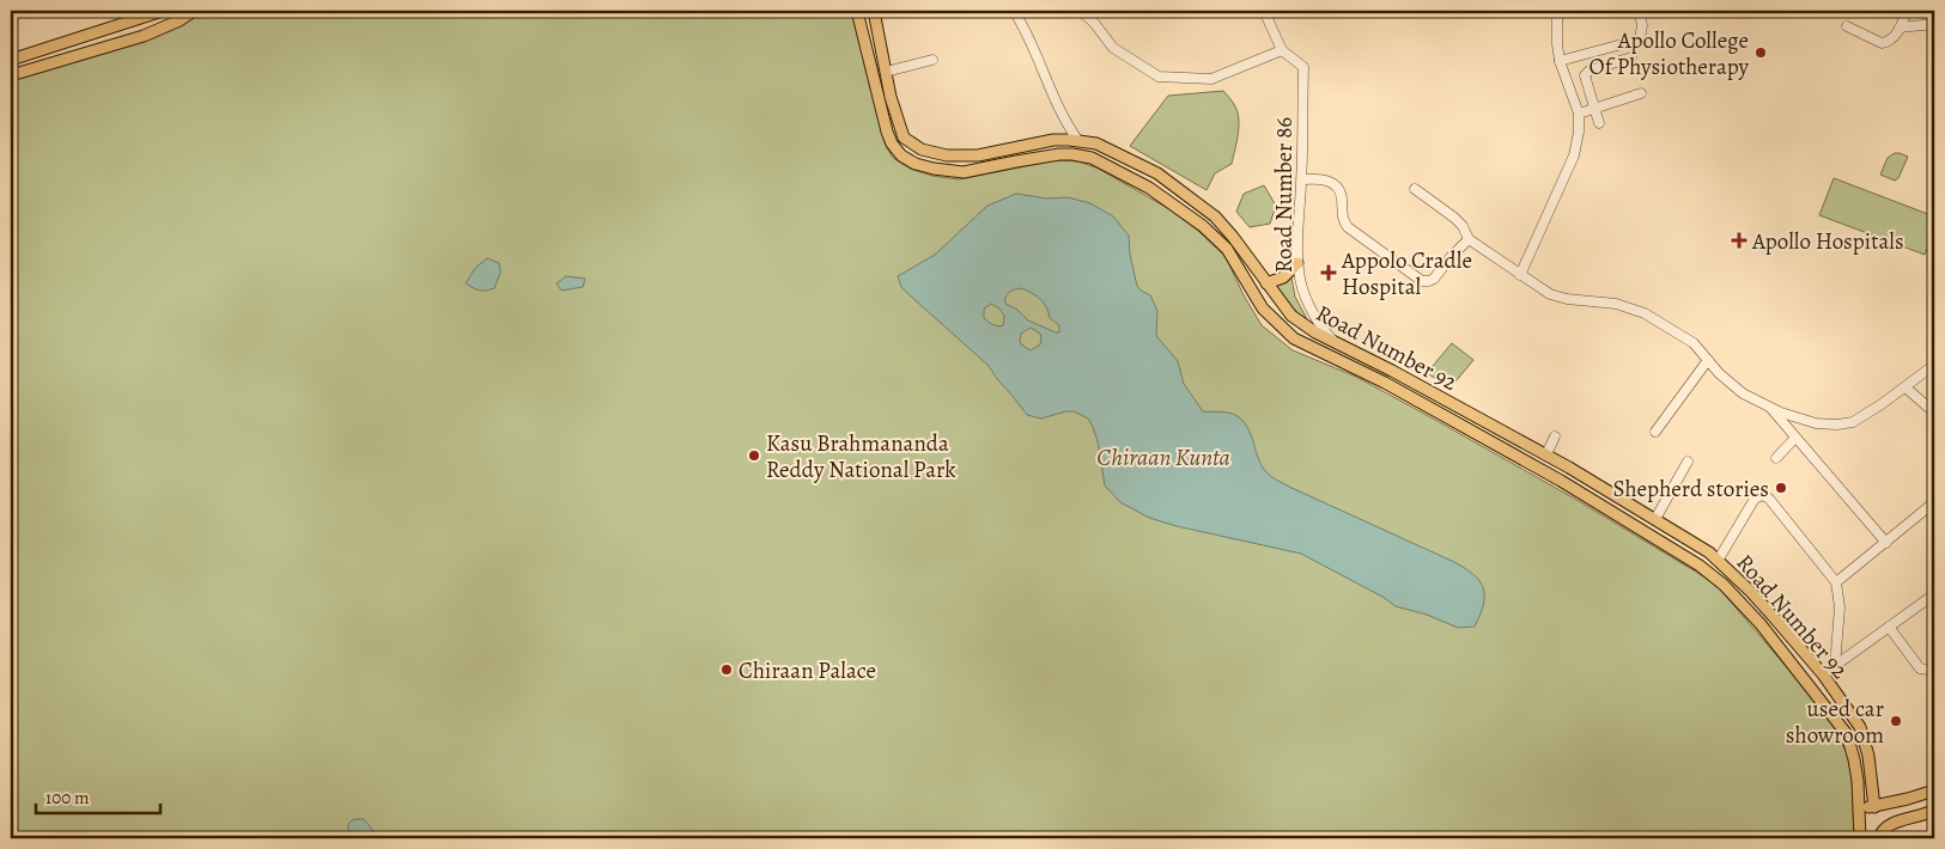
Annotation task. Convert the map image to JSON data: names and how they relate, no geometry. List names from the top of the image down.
{
  "streets": {
    "main road": ["Road Number 92"],
    "street": ["Road Number 86"]
  },
  "crossings": [
    ["Road Number 86", "Road Number 92"]
  ],
  "water": ["Chiraan Kunta"],
  "places": {
    "other": [
      "Apollo College Of Physiotherapy",
      "Kasu Brahmananda Reddy National Park",
      "Shepherd stories",
      "Chiraan Palace",
      "used car showroom"
    ],
    "health": ["Apollo Hospitals", "Appolo Cradle Hospital"]
  },
  "scale_bar": "100 m"
}
